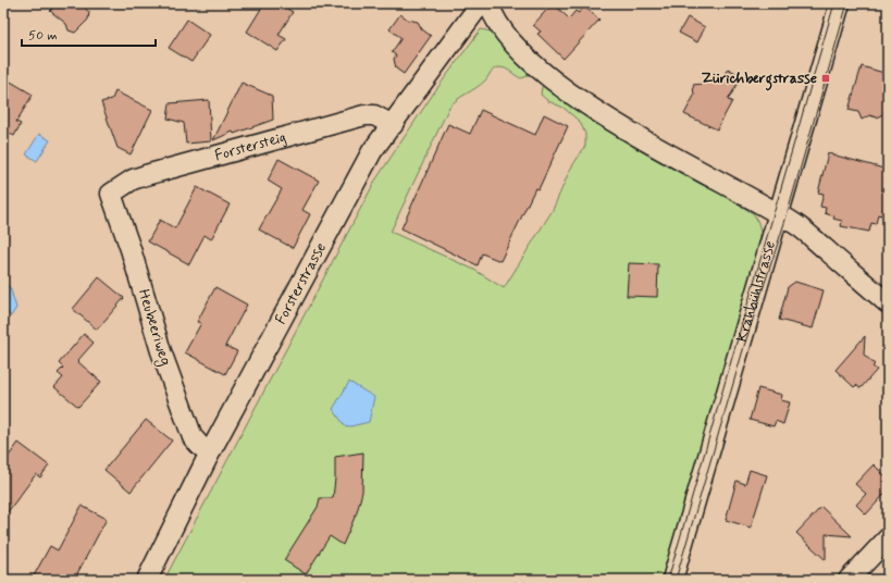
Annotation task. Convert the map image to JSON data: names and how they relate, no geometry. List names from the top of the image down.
{
  "streets": {
    "street": [
      "Forstersteig",
      "Forsterstrasse",
      "Krähbühlstrasse",
      "Heubeeriweg"
    ]
  },
  "crossings": [
    ["Forstersteig", "Forsterstrasse"],
    ["Forstersteig", "Heubeeriweg"],
    ["Forsterstrasse", "Heubeeriweg"]
  ],
  "places": {
    "transit": ["Zürichbergstrasse"]
  },
  "scale_bar": "50 m"
}
